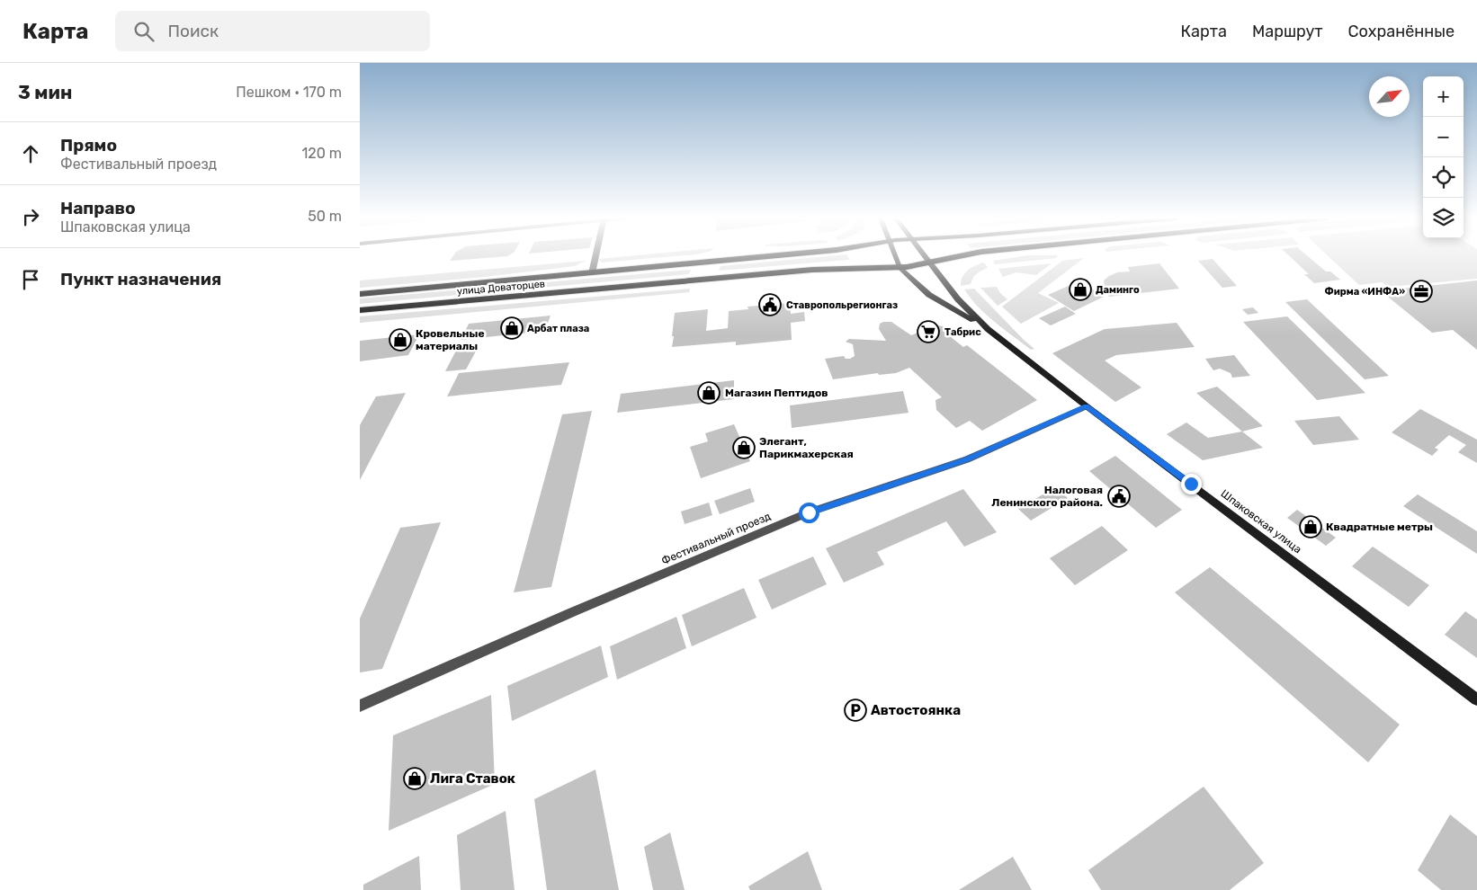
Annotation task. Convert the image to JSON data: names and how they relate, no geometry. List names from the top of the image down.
{
  "streets": {
    "main road": ["улица Доваторцев", "Шпаковская улица"],
    "street": ["Фестивальный проезд"]
  },
  "crossings": [
    ["улица Доваторцев", "Шпаковская улица"],
    ["Шпаковская улица", "Фестивальный проезд"]
  ],
  "places": {
    "shop": [
      "Даминго",
      "Арбат плаза",
      "Кровельные материалы",
      "Магазин Пептидов",
      "Элегант, Парикмахерская",
      "Квадратные метры",
      "Лига Ставок"
    ],
    "office": ["Фирма «ИНФА»"],
    "public building": ["Ставропольрегионгаз", "Налоговая Ленинского района."],
    "supermarket": ["Табрис"],
    "parking": ["Автостоянка"]
  },
  "north": "top right",
  "page": {
    "header": "Карта",
    "search": "Поиск",
    "nav": ["Карта", "Маршрут", "Сохранённые"],
    "heading": ["3 мин", "Пешком · 170 m"],
    "map_buttons": ["+", "−"],
    "list": [
      ["Прямо", "Фестивальный проезд", "120 m"],
      ["Направо", "Шпаковская улица", "50 m"],
      "Пункт назначения"
    ]
  }
}
